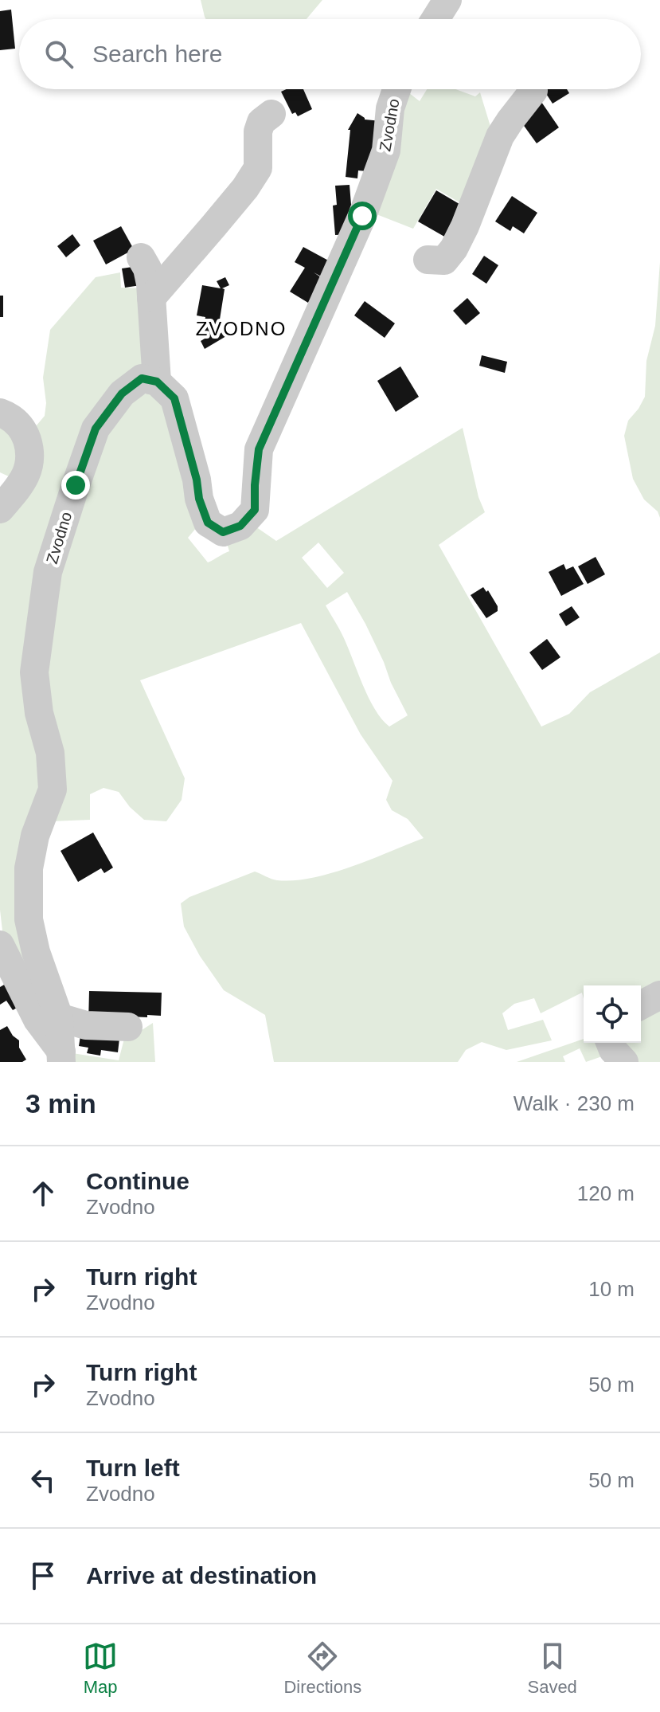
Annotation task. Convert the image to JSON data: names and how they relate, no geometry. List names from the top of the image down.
{
  "streets": {
    "street": ["Zvodno"]
  },
  "districts": ["ZVODNO"],
  "page": {
    "search": "Search here",
    "heading": ["3 min", "Walk · 230 m"],
    "list": [
      ["Continue", "Zvodno", "120 m"],
      ["Turn right", "Zvodno", "10 m"],
      ["Turn right", "Zvodno", "50 m"],
      ["Turn left", "Zvodno", "50 m"],
      "Arrive at destination"
    ],
    "nav": ["Map", "Directions", "Saved"]
  }
}
